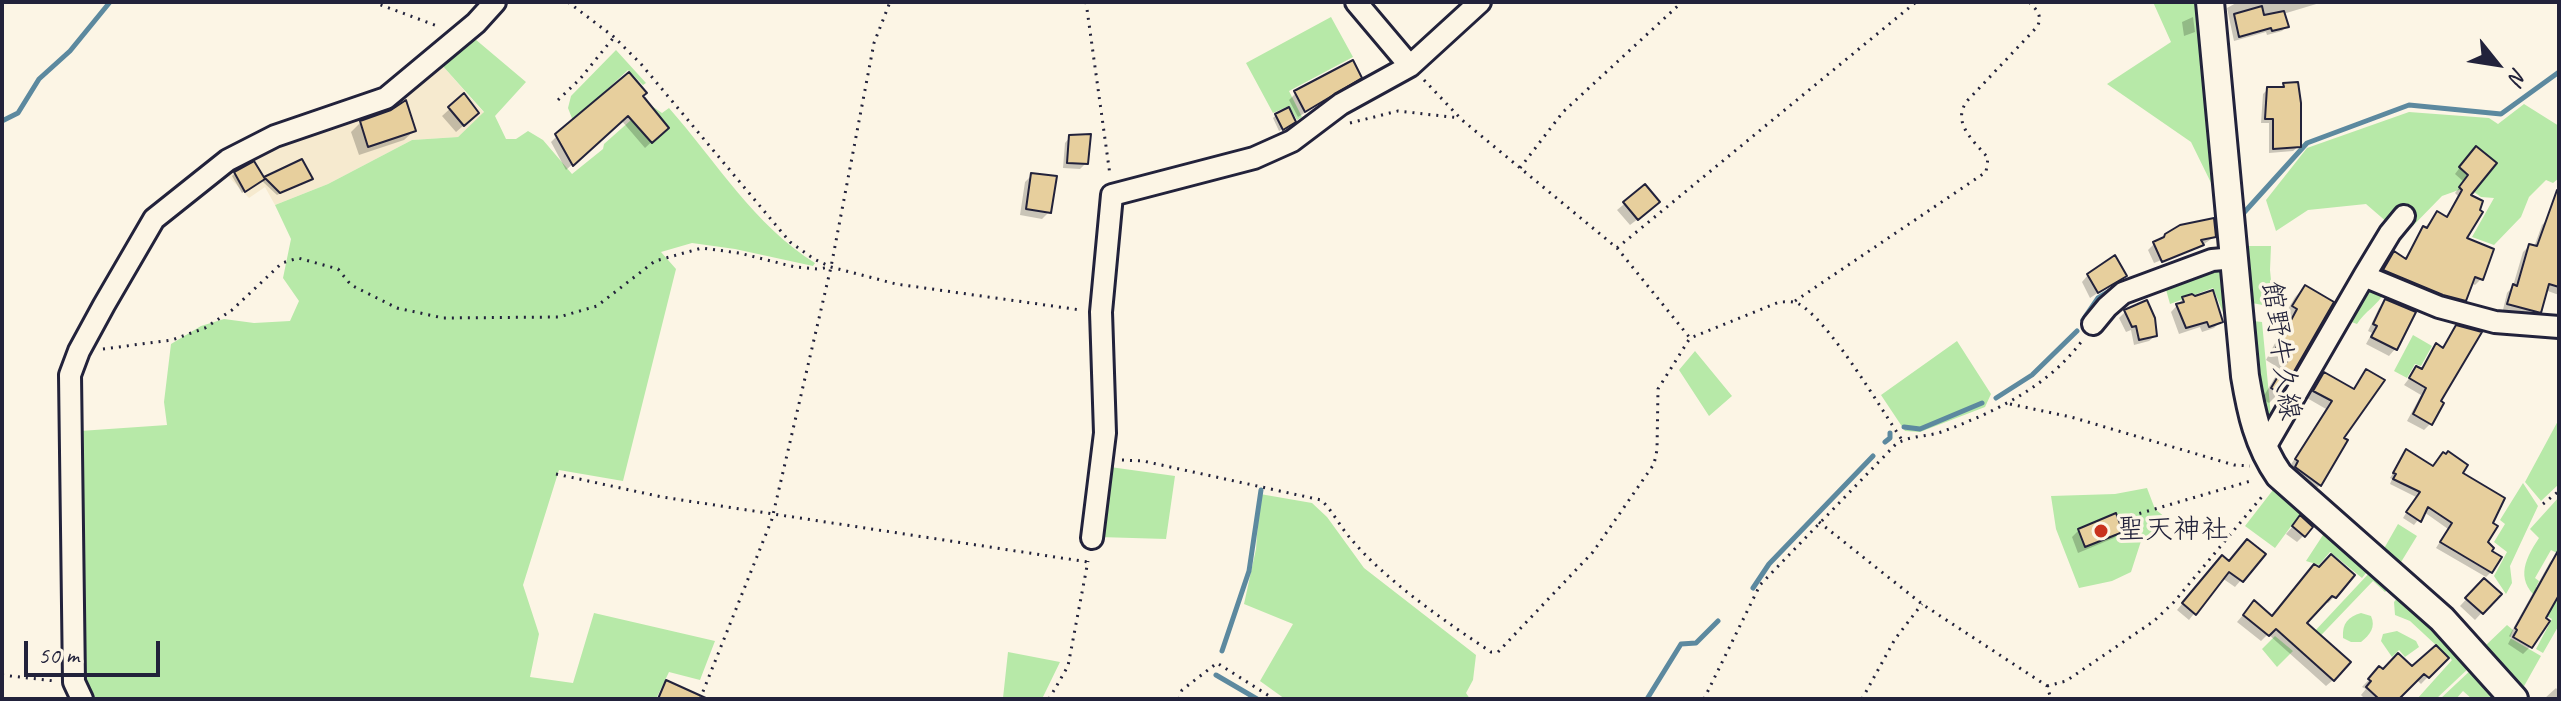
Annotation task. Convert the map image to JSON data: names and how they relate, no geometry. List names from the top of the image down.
{
  "streets": {
    "main road": ["館野牛久線"]
  },
  "places": ["聖天神社"],
  "scale_bar": "50 m",
  "north": "bottom right"
}
